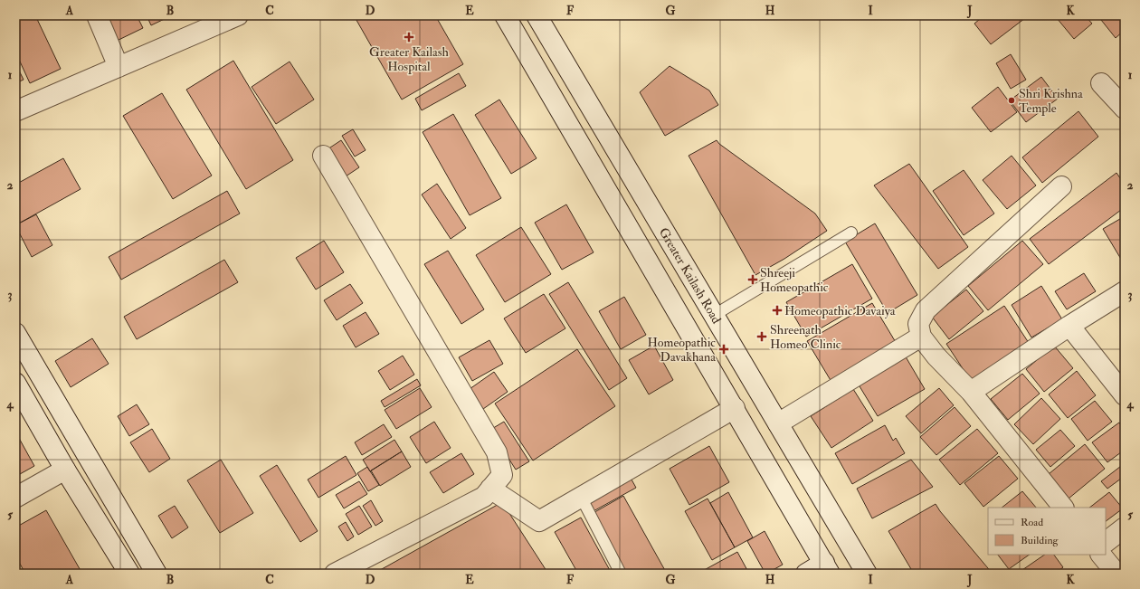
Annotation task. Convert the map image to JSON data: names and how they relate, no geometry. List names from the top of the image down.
{
  "streets": {
    "street": ["Greater Kailash Road"]
  },
  "places": {
    "health": [
      "Greater Kailash Hospital",
      "Shreeji Homeopathic",
      "Homeopathic Davaiya",
      "Shreenath Homeo Clinic",
      "Homeopathic Davakhana"
    ],
    "other": ["Shri Krishna Temple"]
  },
  "legend": ["Road", "Building"],
  "grid": {
    "columns": [
      "A",
      "B",
      "C",
      "D",
      "E",
      "F",
      "G",
      "H",
      "I",
      "J",
      "K"
    ],
    "rows": [
      "1",
      "2",
      "3",
      "4",
      "5"
    ]
  }
}
